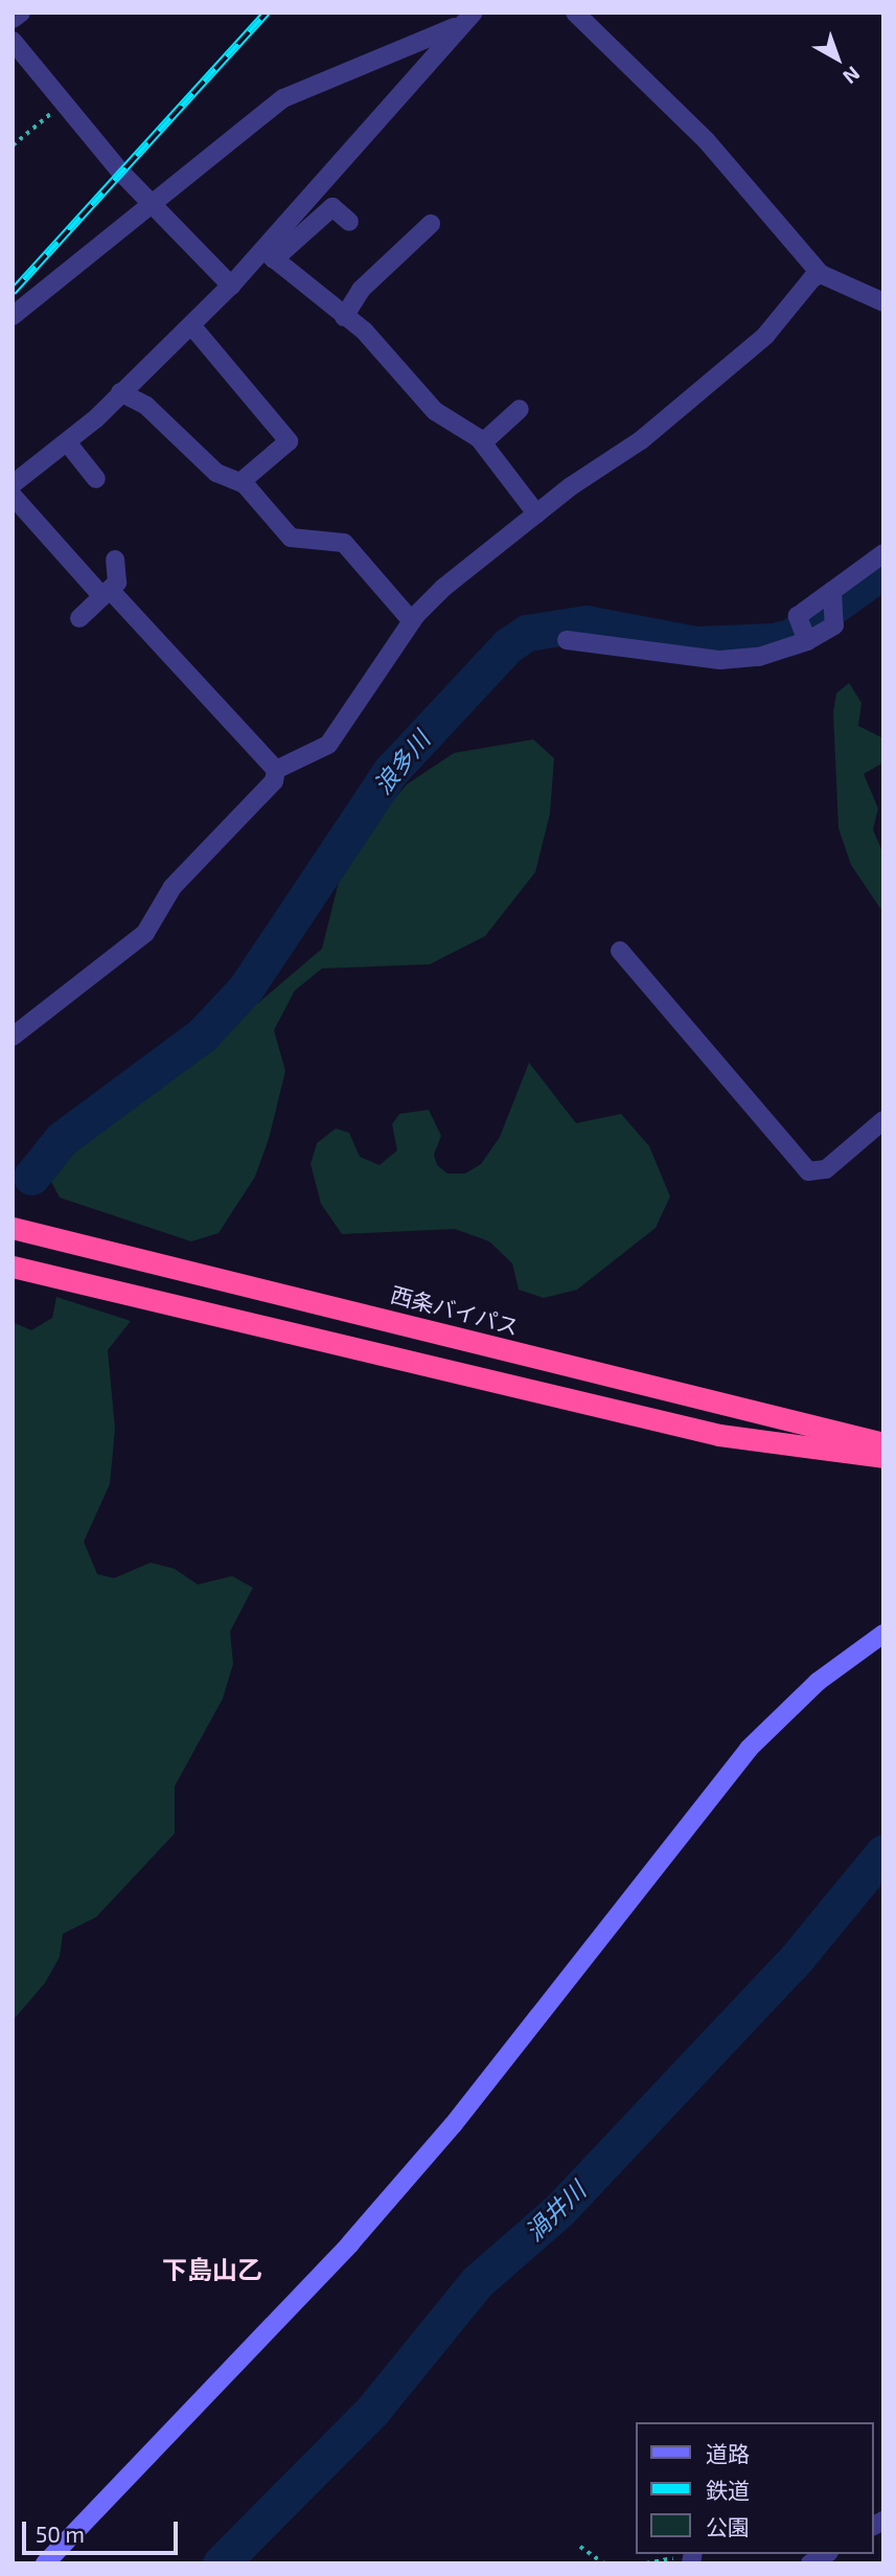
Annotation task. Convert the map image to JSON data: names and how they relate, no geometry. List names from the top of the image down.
{
  "streets": {
    "highway": ["西条バイパス"]
  },
  "districts": ["下島山乙"],
  "water": ["浪多川", "渦井川"],
  "legend": ["道路", "鉄道", "公園"],
  "scale_bar": "50 m",
  "north": "bottom right"
}
